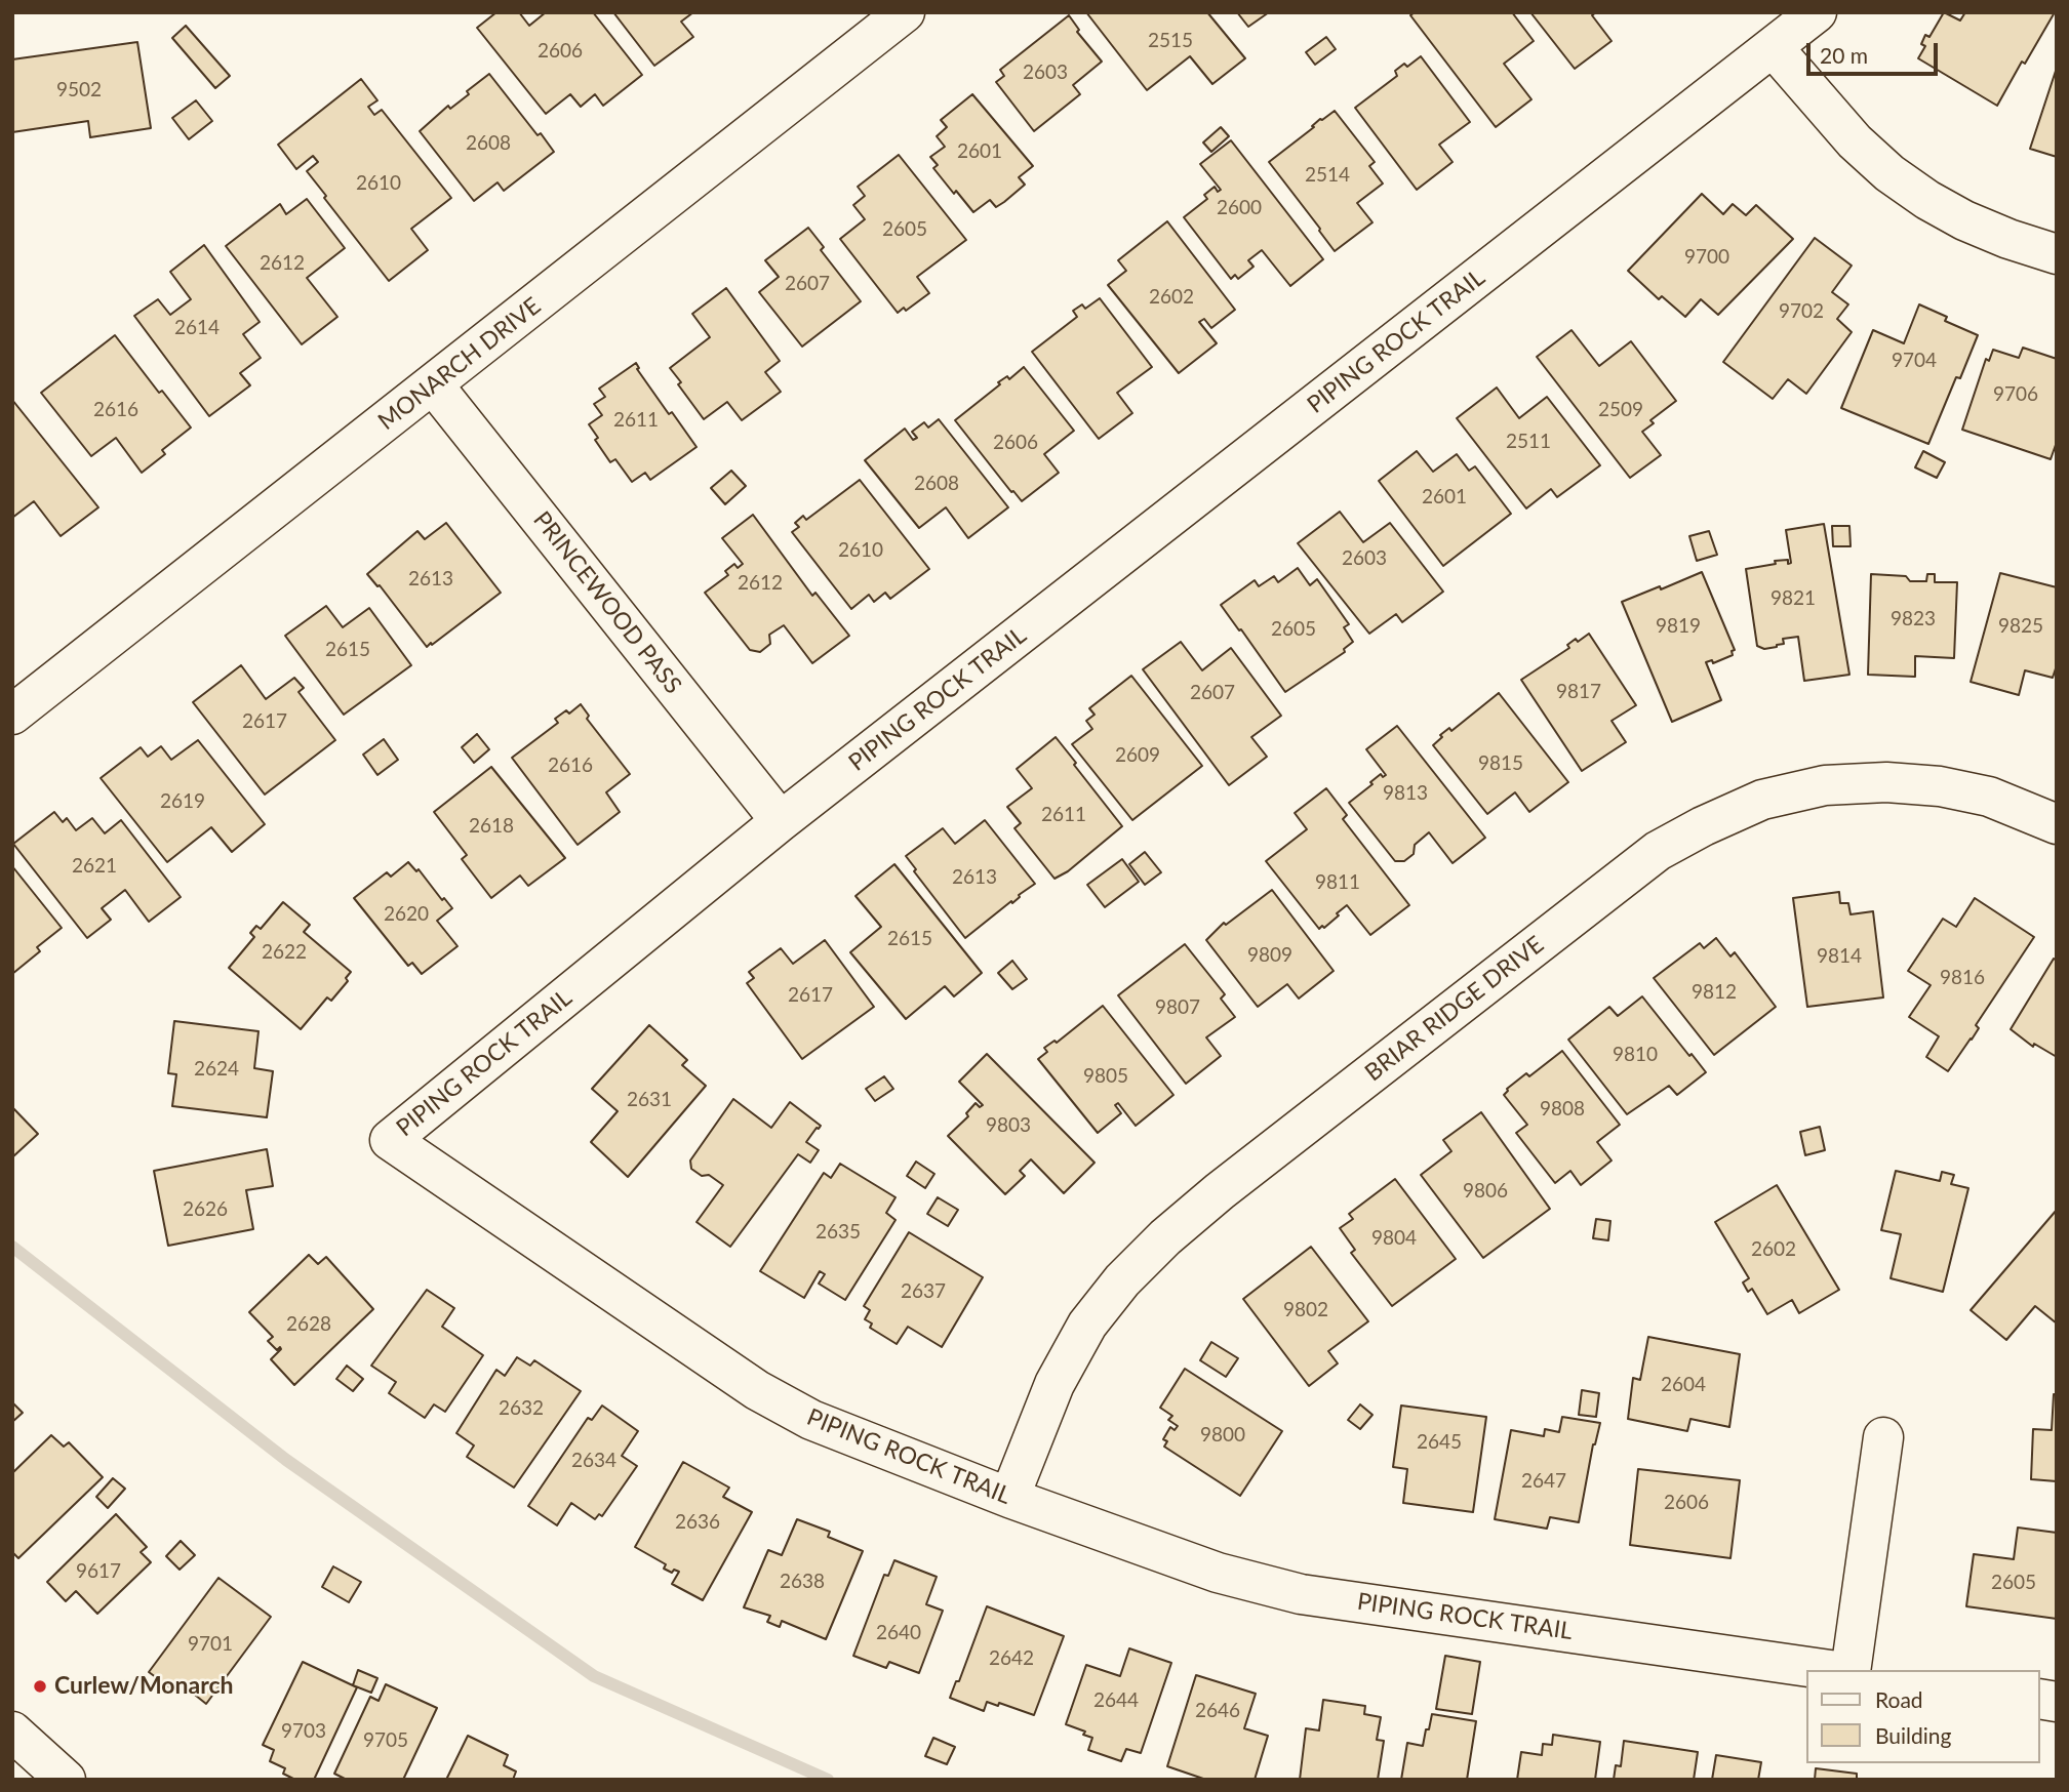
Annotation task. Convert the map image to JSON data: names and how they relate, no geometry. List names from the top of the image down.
{
  "streets": {
    "street": [
      "PIPING ROCK TRAIL",
      "MONARCH DRIVE",
      "PRINCEWOOD PASS",
      "BRIAR RIDGE DRIVE"
    ]
  },
  "crossings": [
    ["PIPING ROCK TRAIL", "PRINCEWOOD PASS"],
    ["PIPING ROCK TRAIL", "BRIAR RIDGE DRIVE"],
    ["MONARCH DRIVE", "PRINCEWOOD PASS"]
  ],
  "places": ["Curlew/Monarch"],
  "house_numbers": [
    "2515",
    "2606",
    "2603",
    "9502",
    "2608",
    "2601",
    "2514",
    "2610",
    "2600",
    "2605",
    "9700",
    "2612",
    "2607",
    "2602",
    "9702",
    "2614",
    "9704",
    "9706",
    "2616",
    "2509",
    "2611",
    "2511",
    "2606",
    "2608",
    "2601",
    "2610",
    "2603",
    "2613",
    "2612",
    "9821",
    "9823",
    "9819",
    "9825",
    "2605",
    "2615",
    "9817",
    "2607",
    "2617",
    "2609",
    "9815",
    "2616",
    "9813",
    "2619",
    "2611",
    "2618",
    "2621",
    "2613",
    "9811",
    "2620",
    "2615",
    "2622",
    "9809",
    "9814",
    "9816",
    "9812",
    "2617",
    "9807",
    "9810",
    "2624",
    "9805",
    "2631",
    "9808",
    "9803",
    "9806",
    "2626",
    "2635",
    "9804",
    "2602",
    "2637",
    "9802",
    "2628",
    "2604",
    "2632",
    "9800",
    "2645",
    "2634",
    "2647",
    "2606",
    "2636",
    "9617",
    "2638",
    "2605",
    "2640",
    "9701",
    "2642",
    "2644",
    "2646",
    "9703",
    "9705"
  ],
  "legend": ["Road", "Building"],
  "scale_bar": "20 m"
}
